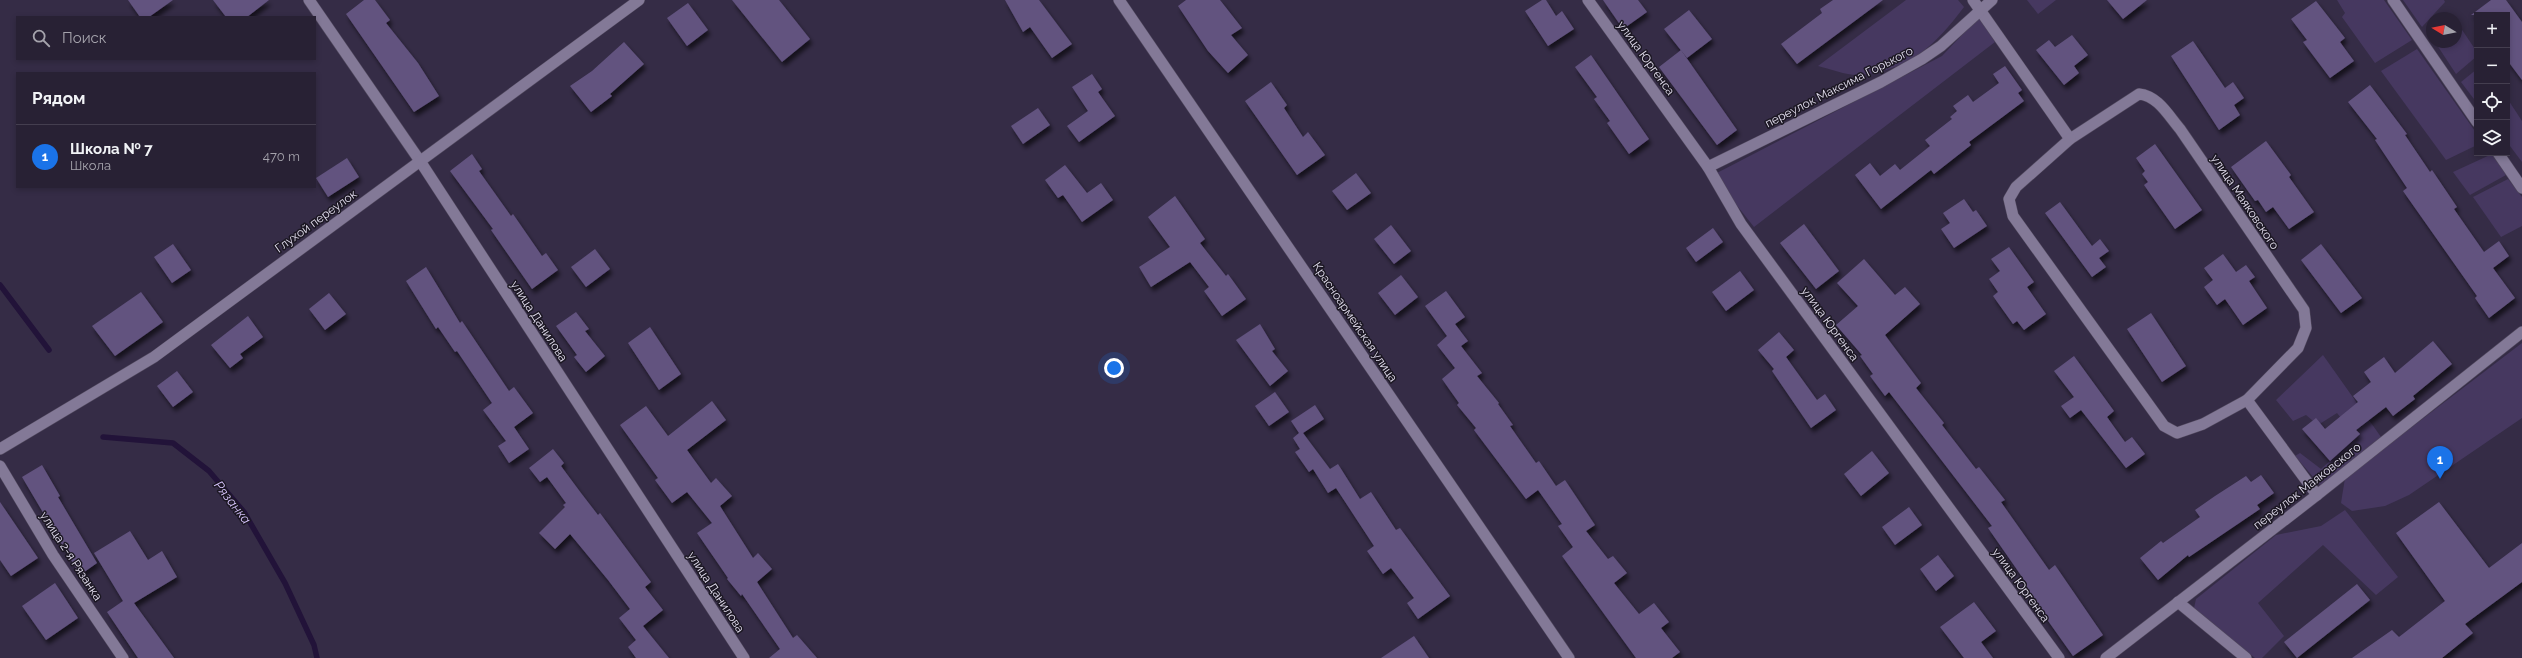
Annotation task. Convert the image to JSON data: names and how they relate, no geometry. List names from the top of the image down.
{
  "streets": {
    "street": [
      "улица Юргенса",
      "переулок Максима Горького",
      "улица Маяковского",
      "Глухой переулок",
      "улица Данилова",
      "Красноармейская улица",
      "переулок Маяковского",
      "улица 2-я Рязанка"
    ]
  },
  "crossings": [
    ["улица Юргенса", "переулок Максима Горького"],
    ["Глухой переулок", "улица Данилова"]
  ],
  "water": ["Рязанка"],
  "north": "left",
  "page": {
    "map_buttons": ["+", "−"],
    "search": "Поиск",
    "heading": "Рядом",
    "list": [
      {
        "mark": "1",
        "name": "Школа № 7",
        "note": "Школа",
        "value": "470 m"
      }
    ],
    "pins": "1"
  }
}
